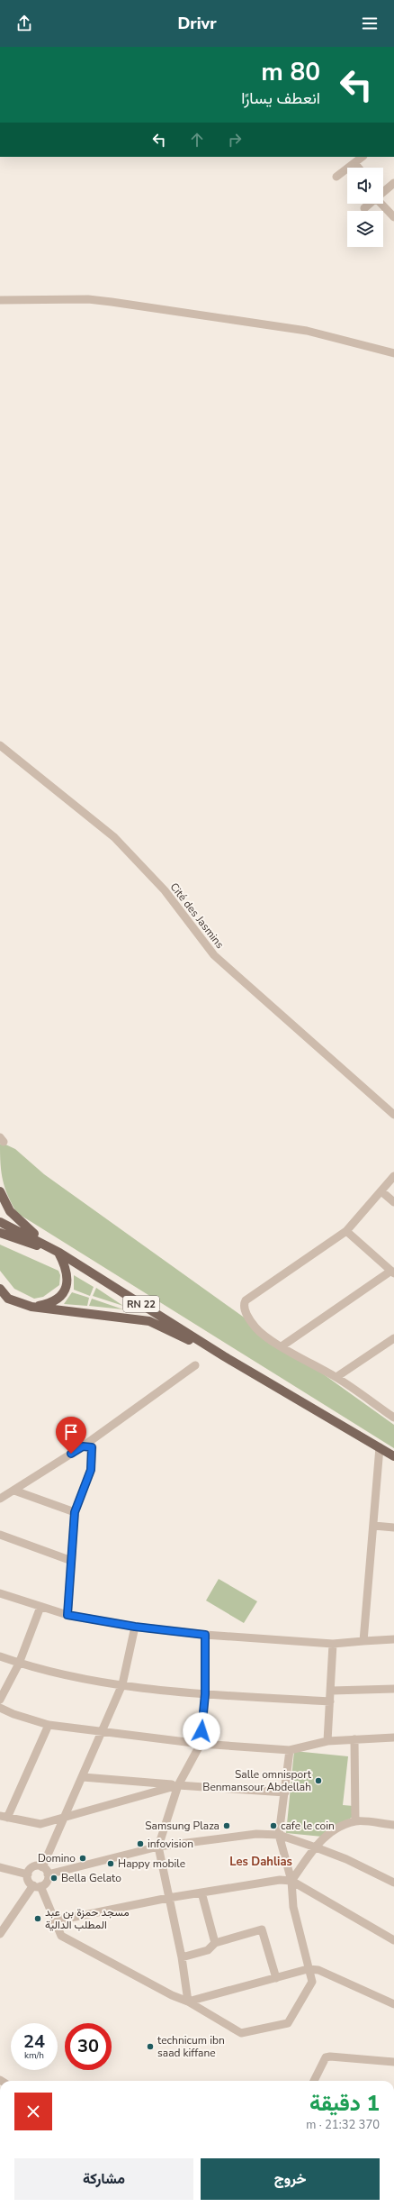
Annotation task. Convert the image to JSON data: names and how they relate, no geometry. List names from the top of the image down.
{
  "streets": {
    "main road": ["RN 22"],
    "street": ["Cité des Jasmins"]
  },
  "districts": ["Les Dahlias"],
  "places": [
    "Salle omnisport Benmansour Abdellah",
    "Samsung Plaza",
    "cafe le coin",
    "infovision",
    "Domino",
    "Happy mobile",
    "Bella Gelato",
    "مسجد حمزة بن عبد المطلب الدالية",
    "technicum ibn saad kiffane"
  ],
  "page": {
    "header": "Drivr",
    "turn": ["80 m", "انعطف يسارًا"],
    "speed": "24 km/h",
    "limit": "30",
    "heading": ["1 دقيقة", "370 m · 21:32"],
    "buttons": ["خروج", "مشاركة"]
  }
}
